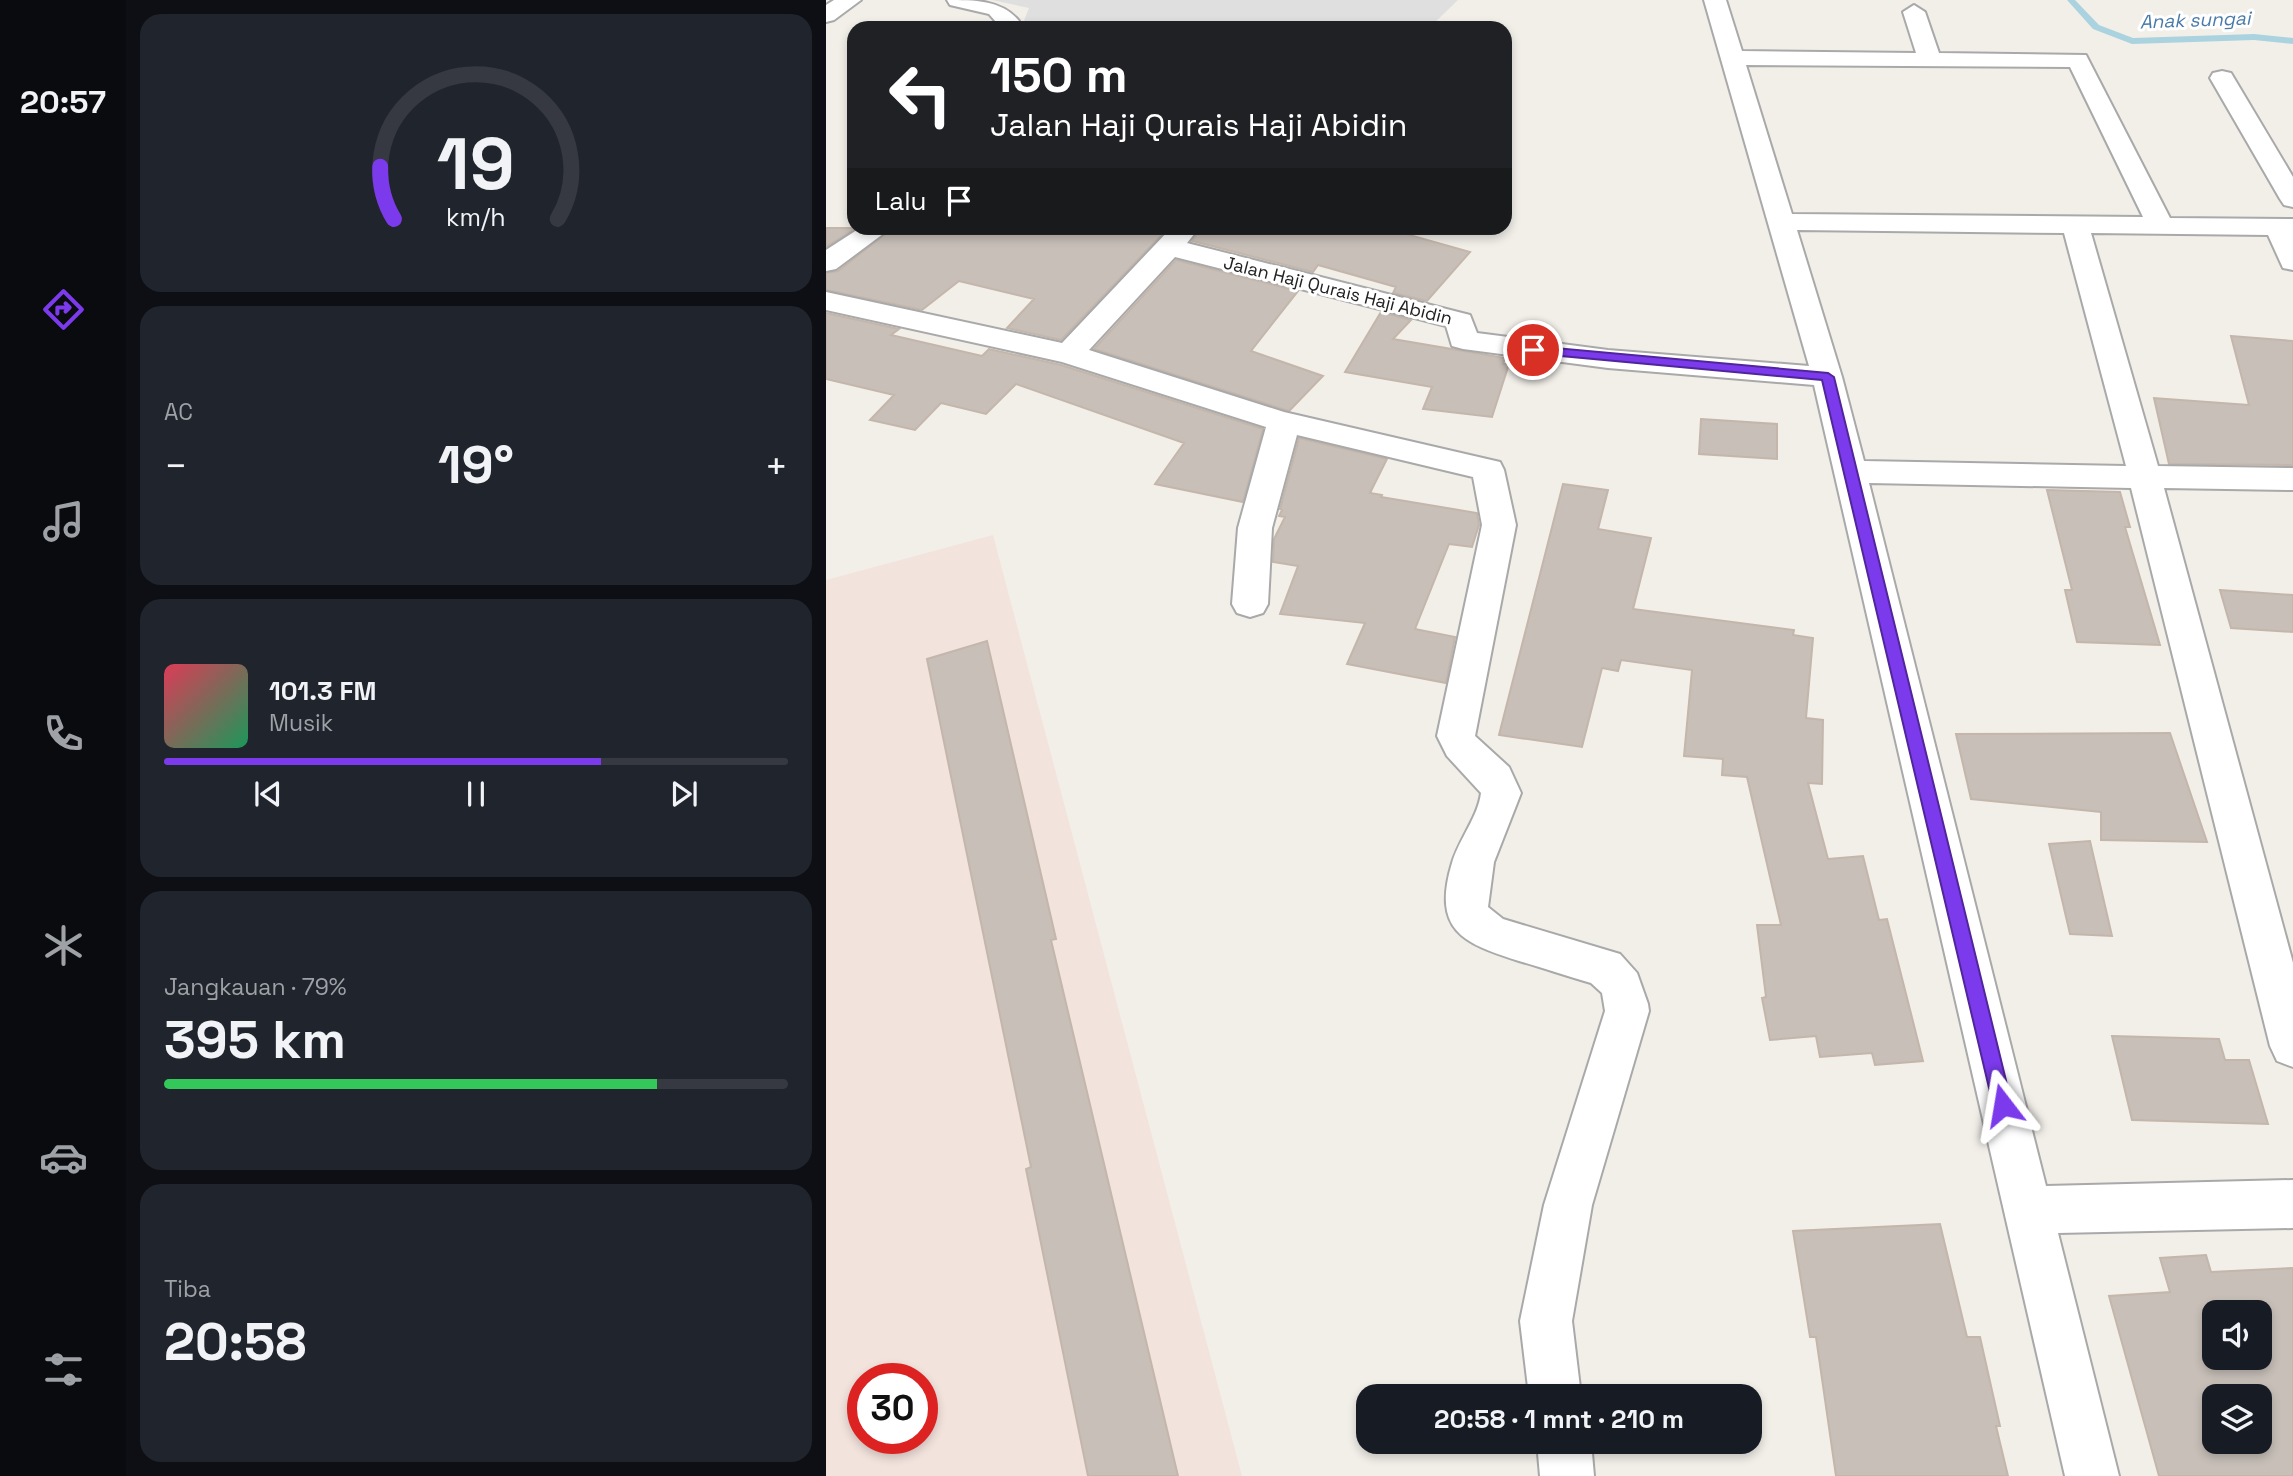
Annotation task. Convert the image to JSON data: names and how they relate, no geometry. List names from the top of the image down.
{
  "streets": {
    "street": ["Jalan Haji Qurais Haji Abidin"]
  },
  "water": ["Anak sungai"],
  "page": {
    "tabs": "20:57",
    "turn": ["150 m", "Jalan Haji Qurais Haji Abidin"],
    "then": "Lalu",
    "tile": [
      "AC",
      ["Jangkauan · 79%", "395 km"],
      ["Tiba", "20:58"]
    ],
    "heat": ["−", "19°", "+"],
    "song": ["101.3 FM", "Musik"],
    "limit": "30",
    "trip": "20:58 · 1 mnt · 210 m",
    "gauge": ["19", "km/h"]
  }
}
